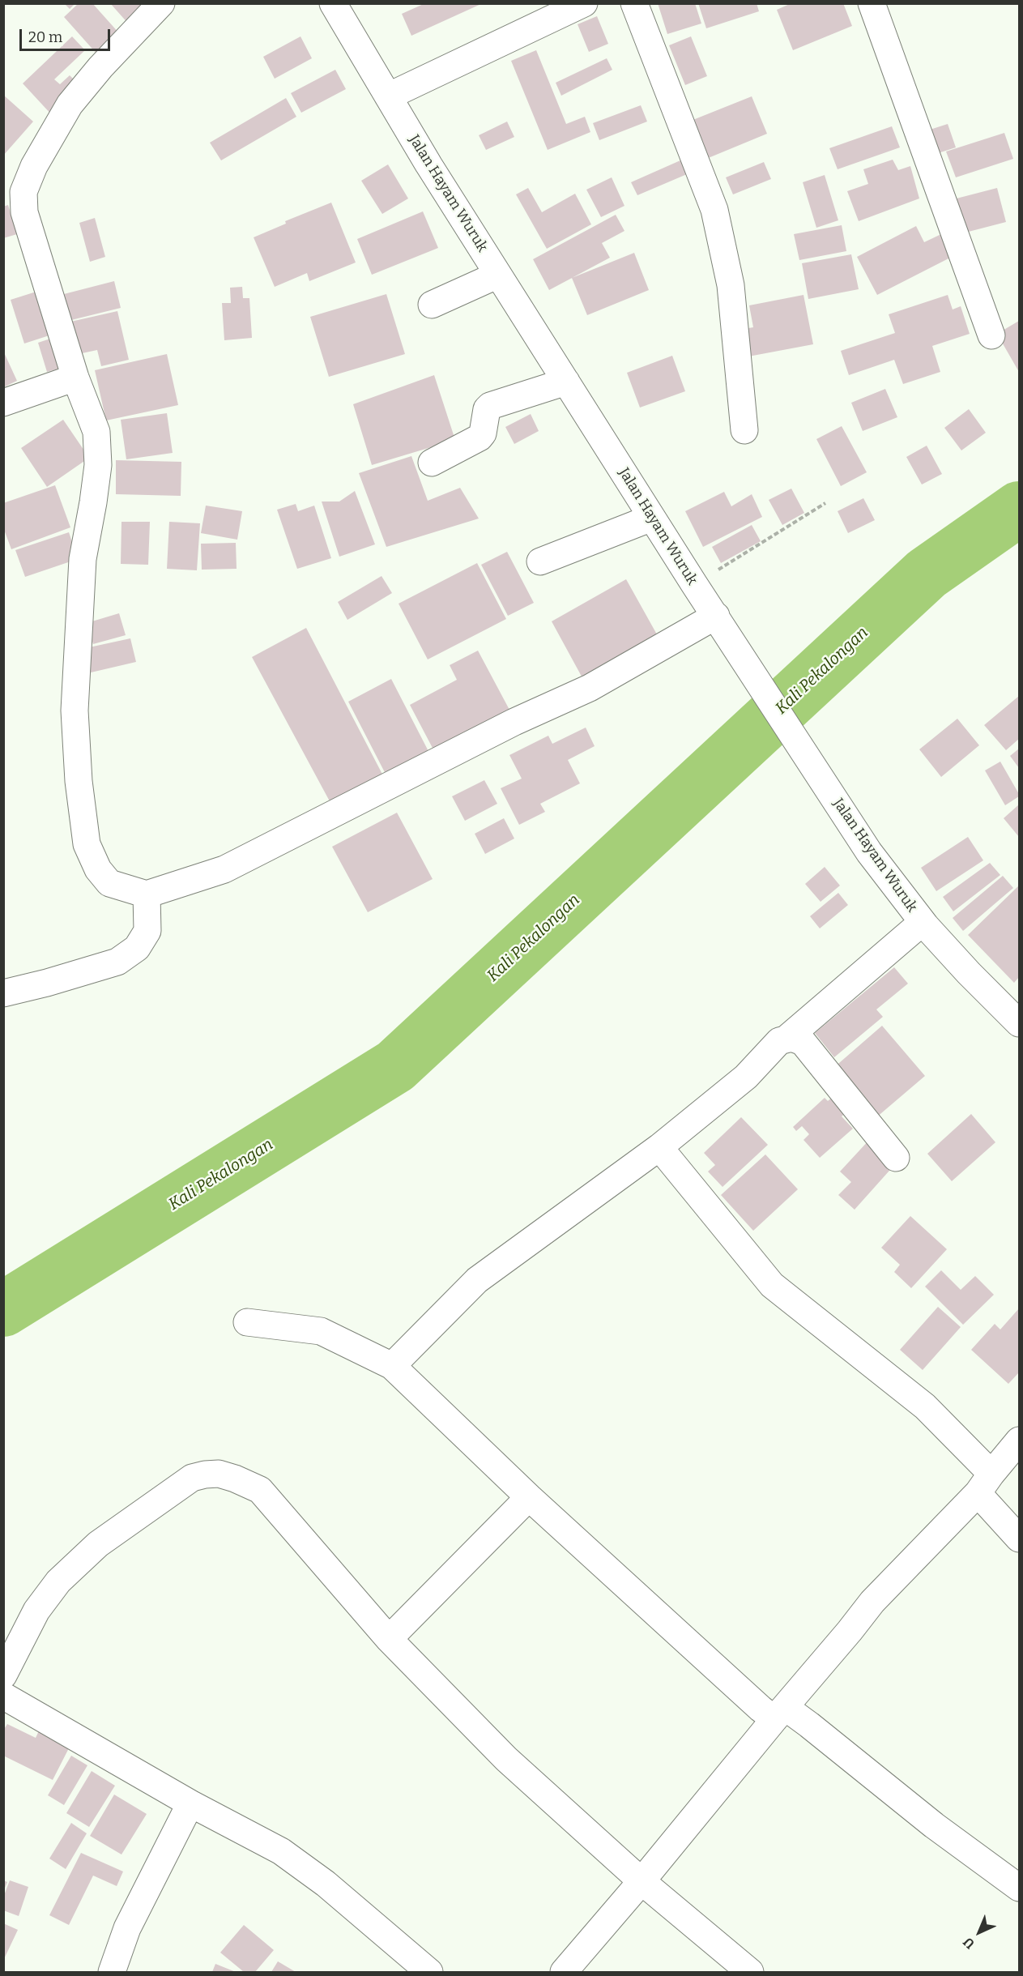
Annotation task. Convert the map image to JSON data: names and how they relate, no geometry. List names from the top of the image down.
{
  "streets": {
    "street": ["Jalan Hayam Wuruk"]
  },
  "water": ["Kali Pekalongan"],
  "scale_bar": "20 m",
  "north": "bottom left"
}
